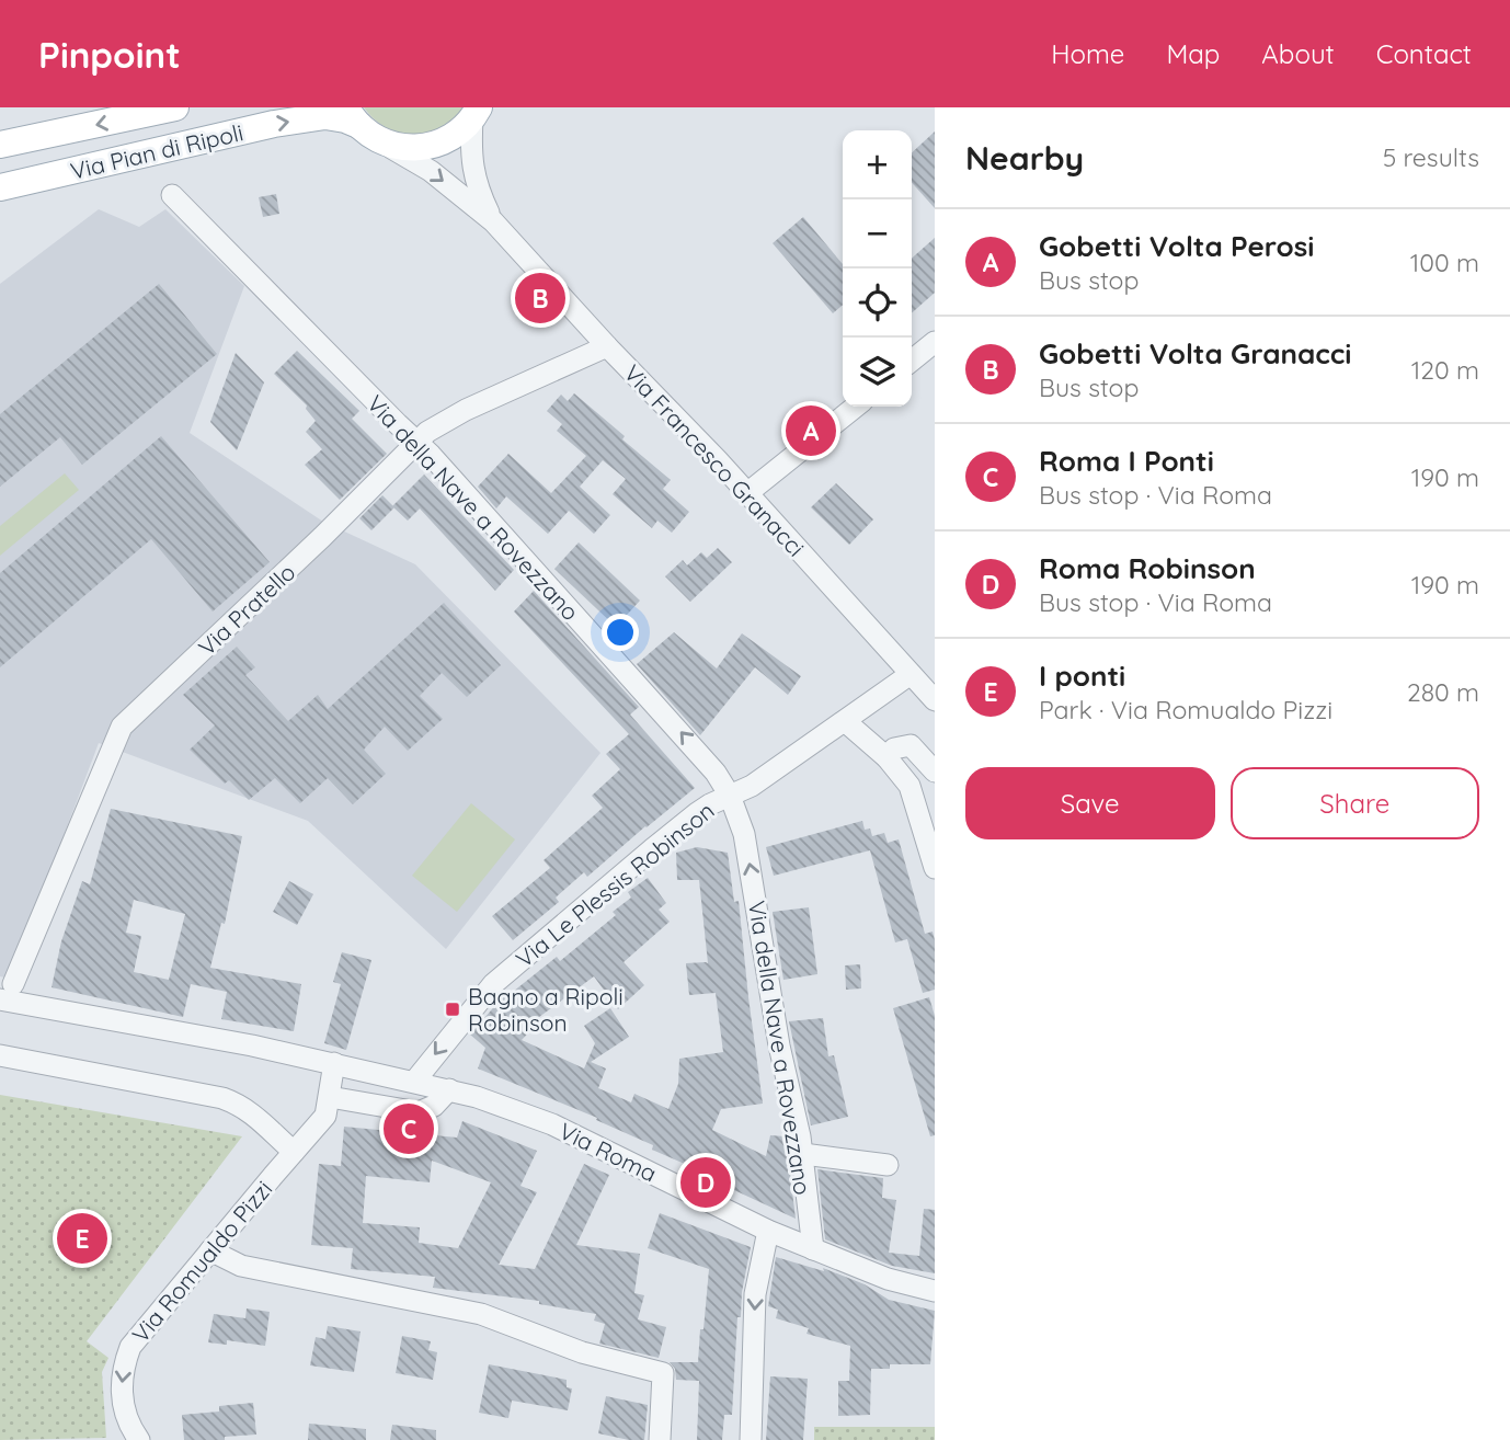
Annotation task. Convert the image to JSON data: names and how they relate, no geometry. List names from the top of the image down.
{
  "streets": {
    "main road": ["Via Pian di Ripoli"],
    "street": [
      "Via Francesco Granacci",
      "Via della Nave a Rovezzano",
      "Via Pratello",
      "Via Le Plessis Robinson",
      "Via Roma",
      "Via Romualdo Pizzi"
    ]
  },
  "crossings": [
    ["Via Pian di Ripoli", "Via Francesco Granacci"],
    ["Via Francesco Granacci", "Via Pratello"],
    ["Via Francesco Granacci", "Via Le Plessis Robinson"],
    ["Via della Nave a Rovezzano", "Via Pratello"],
    ["Via della Nave a Rovezzano", "Via Le Plessis Robinson"],
    ["Via della Nave a Rovezzano", "Via Roma"],
    ["Via Pratello", "Via Roma"],
    ["Via Le Plessis Robinson", "Via Roma"]
  ],
  "one_way": ["Via della Nave a Rovezzano", "Via Le Plessis Robinson", "Via Romualdo Pizzi"],
  "places": {
    "transit": ["Bagno a Ripoli Robinson"]
  },
  "page": {
    "header": "Pinpoint",
    "nav": [
      "Home",
      "Map",
      "About",
      "Contact"
    ],
    "heading": ["Nearby", "5 results"],
    "map_buttons": ["+", "−"],
    "list": [
      {
        "mark": "A",
        "name": "Gobetti Volta Perosi",
        "note": "Bus stop",
        "value": "100 m"
      },
      {
        "mark": "B",
        "name": "Gobetti Volta Granacci",
        "note": "Bus stop",
        "value": "120 m"
      },
      {
        "mark": "C",
        "name": "Roma I Ponti",
        "note": "Bus stop · Via Roma",
        "value": "190 m"
      },
      {
        "mark": "D",
        "name": "Roma Robinson",
        "note": "Bus stop · Via Roma",
        "value": "190 m"
      },
      {
        "mark": "E",
        "name": "I ponti",
        "note": "Park · Via Romualdo Pizzi",
        "value": "280 m"
      }
    ],
    "pins": [
      "B",
      "A",
      "C",
      "D",
      "E"
    ],
    "buttons": ["Save", "Share"]
  }
}
